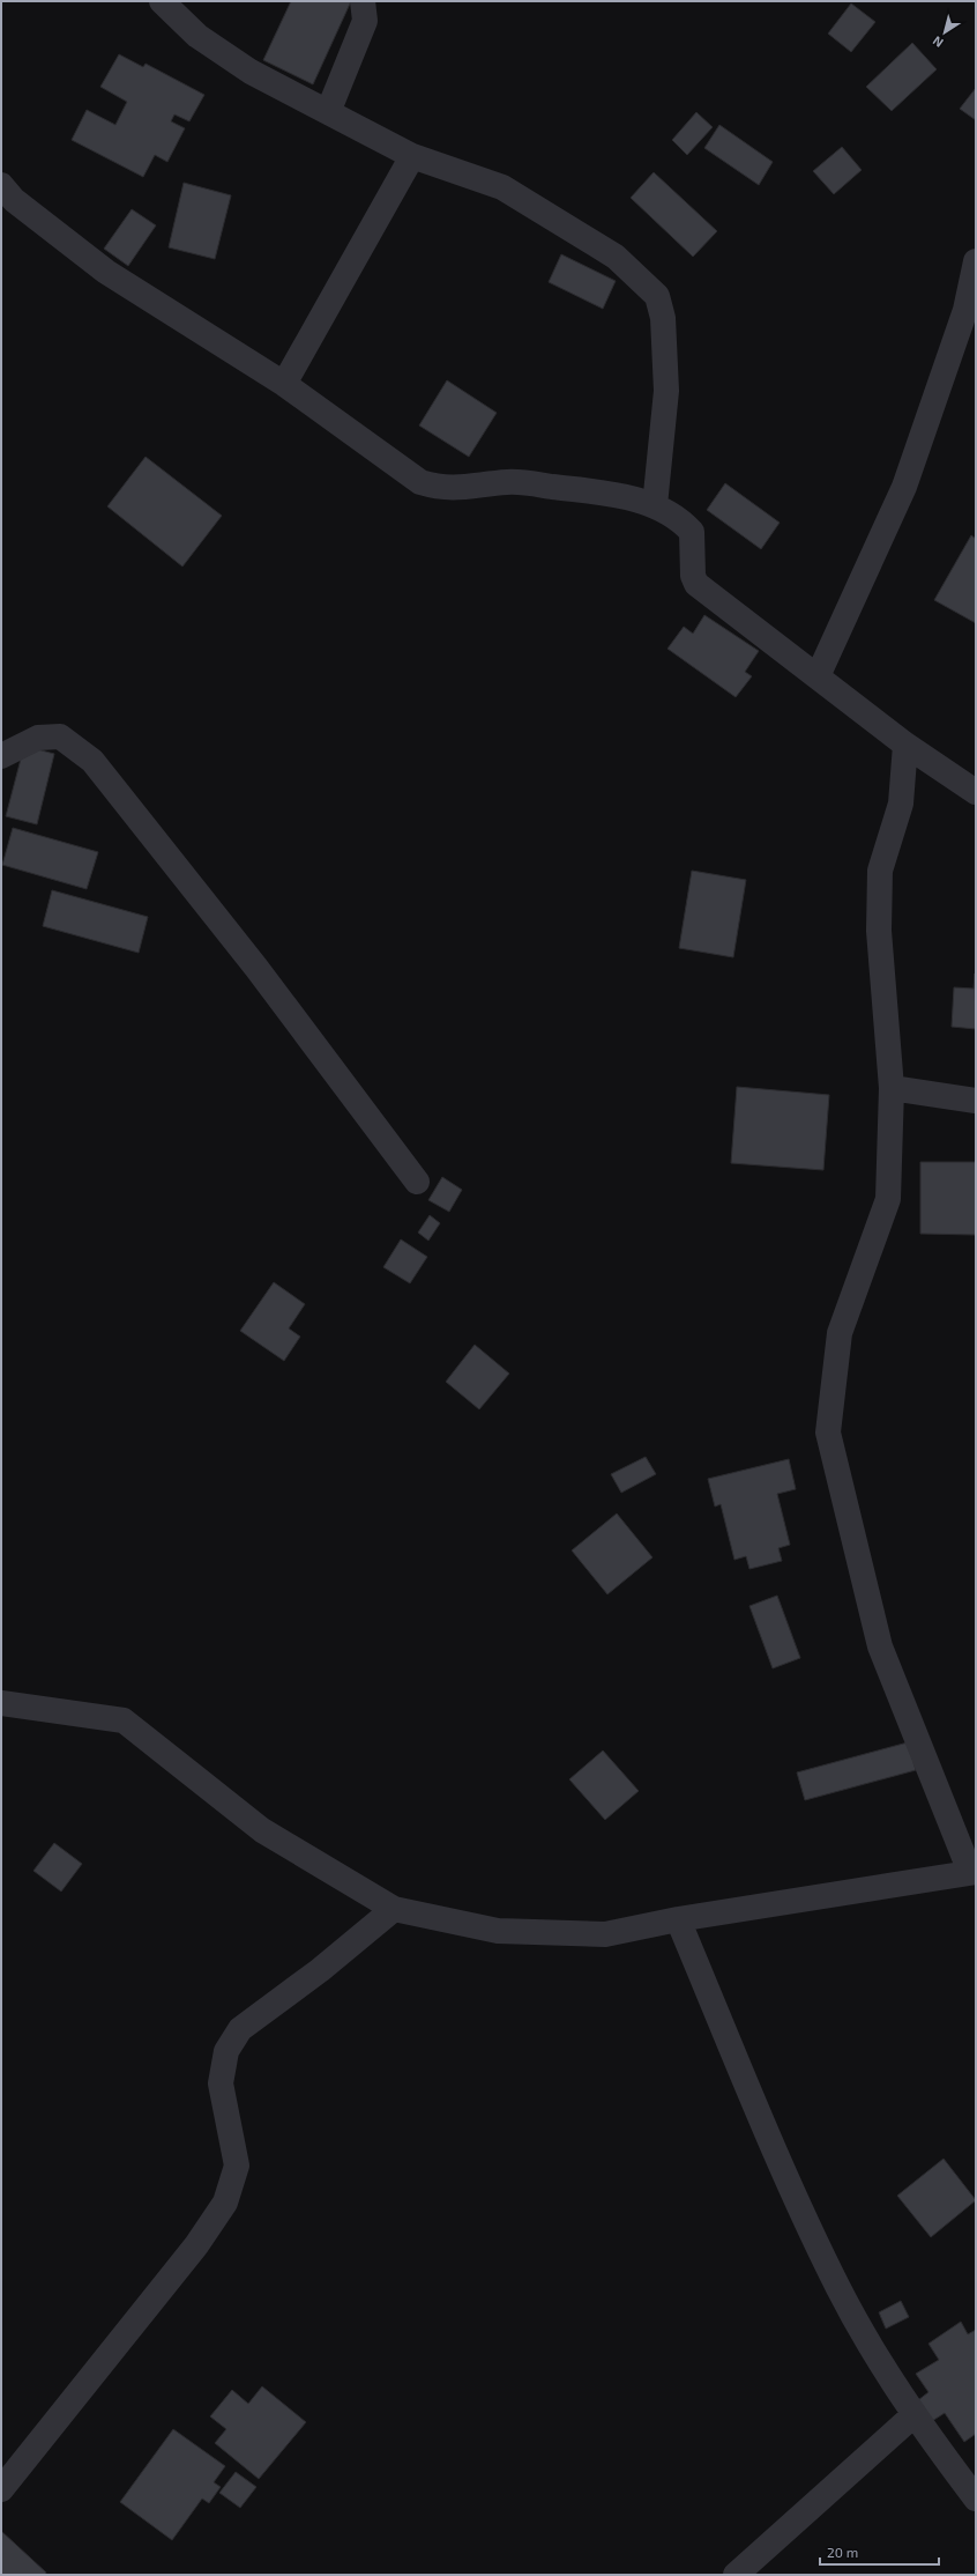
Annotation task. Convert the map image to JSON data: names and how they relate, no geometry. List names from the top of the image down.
{
  "scale_bar": "20 m",
  "north": "bottom left"
}
